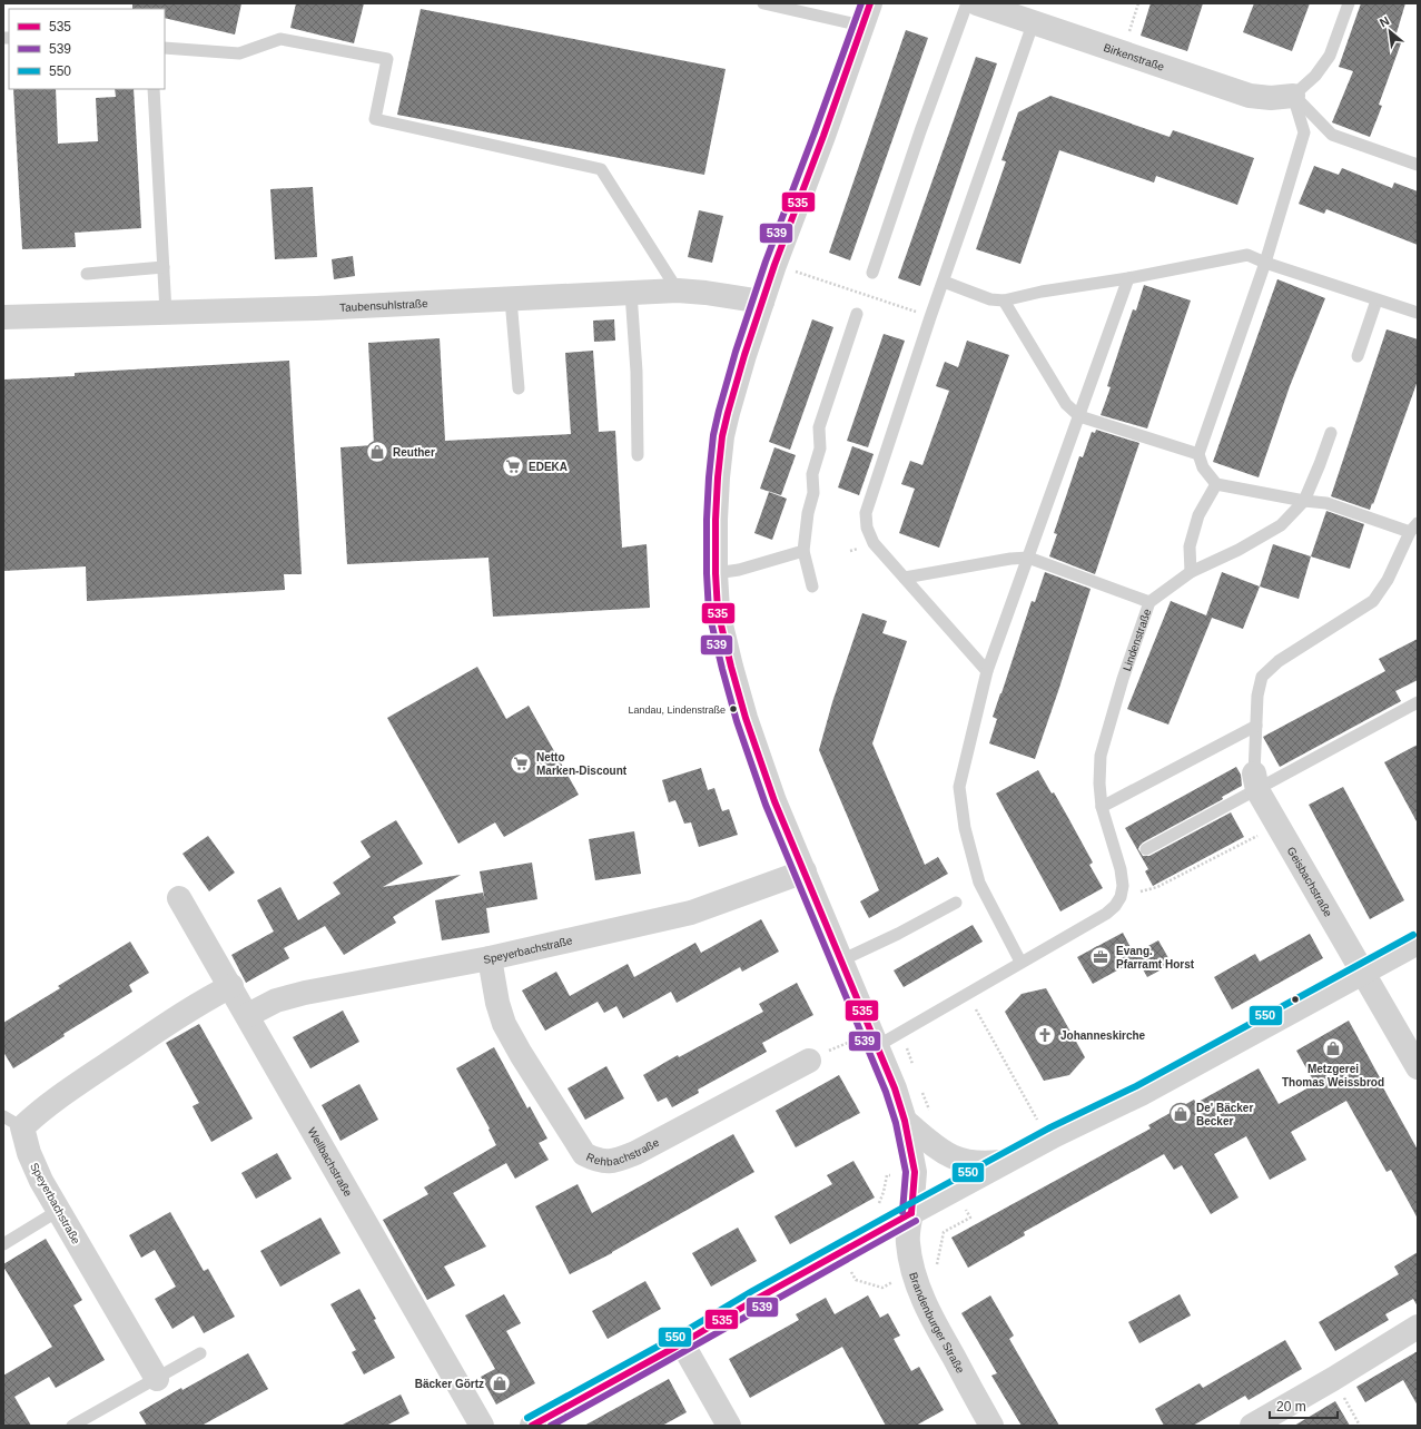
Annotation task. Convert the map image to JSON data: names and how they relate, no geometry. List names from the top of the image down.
{
  "streets": {
    "street": [
      "Birkenstraße",
      "Taubensuhlstraße",
      "Geisbachstraße",
      "Speyerbachstraße",
      "Rehbachstraße",
      "Wellbachstraße",
      "Brandenburger Straße"
    ],
    "lane": ["Lindenstraße"]
  },
  "crossings": [
    ["Taubensuhlstraße", "Brandenburger Straße"],
    ["Speyerbachstraße", "Rehbachstraße"],
    ["Speyerbachstraße", "Wellbachstraße"],
    ["Speyerbachstraße", "Brandenburger Straße"]
  ],
  "places": {
    "shop": [
      "Reuther",
      "Metzgerei Thomas Weissbrod",
      "De' Bäcker Becker",
      "Bäcker Görtz"
    ],
    "supermarket": ["EDEKA", "Netto Marken-Discount"],
    "other": ["Landau, Lindenstraße"],
    "office": ["Evang. Pfarramt Horst"],
    "church": ["Johanneskirche"]
  },
  "lines": ["transit line 535", "transit line 539", "transit line 550"],
  "legend": ["535", "539", "550"],
  "scale_bar": "20 m",
  "north": "top left"
}
